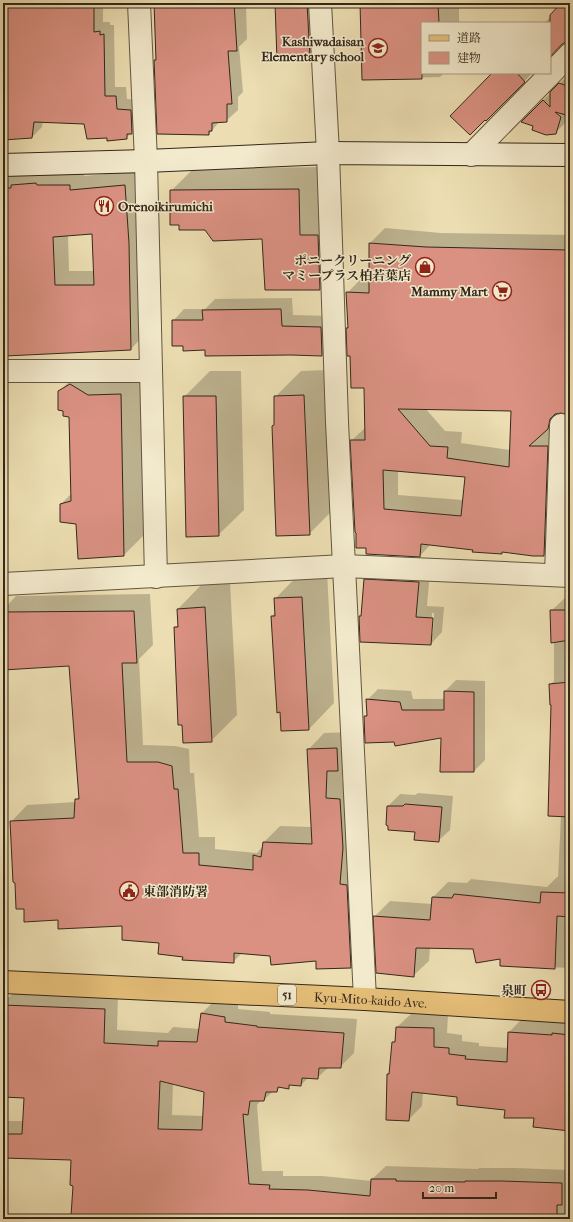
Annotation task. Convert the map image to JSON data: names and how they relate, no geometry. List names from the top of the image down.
{
  "streets": {
    "main road": ["51", "Kyu-Mito-kaido Ave."]
  },
  "places": {
    "school or university": ["Kashiwadaisan Elementary school"],
    "restaurant": ["Orenoikirumichi"],
    "shop": ["ポニークリーニング マミープラス柏若葉店"],
    "supermarket": ["Mammy Mart"],
    "public building": ["東部消防署"],
    "bus stop": ["泉町"]
  },
  "legend": ["道路", "建物"],
  "scale_bar": "20 m"
}
